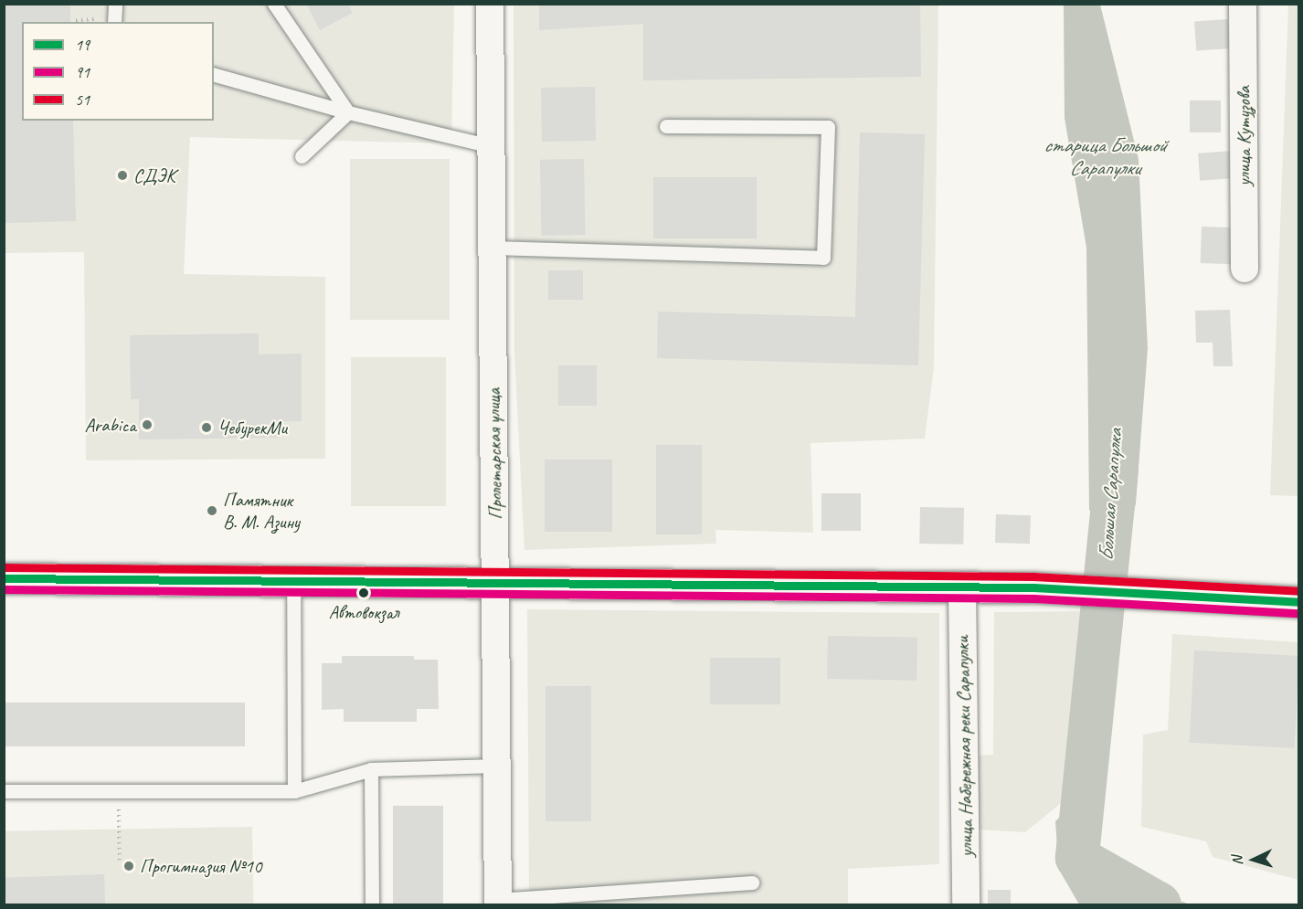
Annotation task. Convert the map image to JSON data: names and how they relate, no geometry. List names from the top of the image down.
{
  "streets": {
    "street": ["улица Кутузова", "Пролетарская улица", "улица Набережная реки Сарапулки"]
  },
  "water": ["старица Большой Сарапулки", "Большая Сарапулка"],
  "places": [
    "СДЭК",
    "Arabica",
    "ЧебурекМи",
    "Памятник В. М. Азину",
    "Автовокзал",
    "Прогимназия №10"
  ],
  "lines": ["transit line 51", "transit line 19", "transit line 91"],
  "legend": ["19", "91", "51"],
  "north": "left"
}
